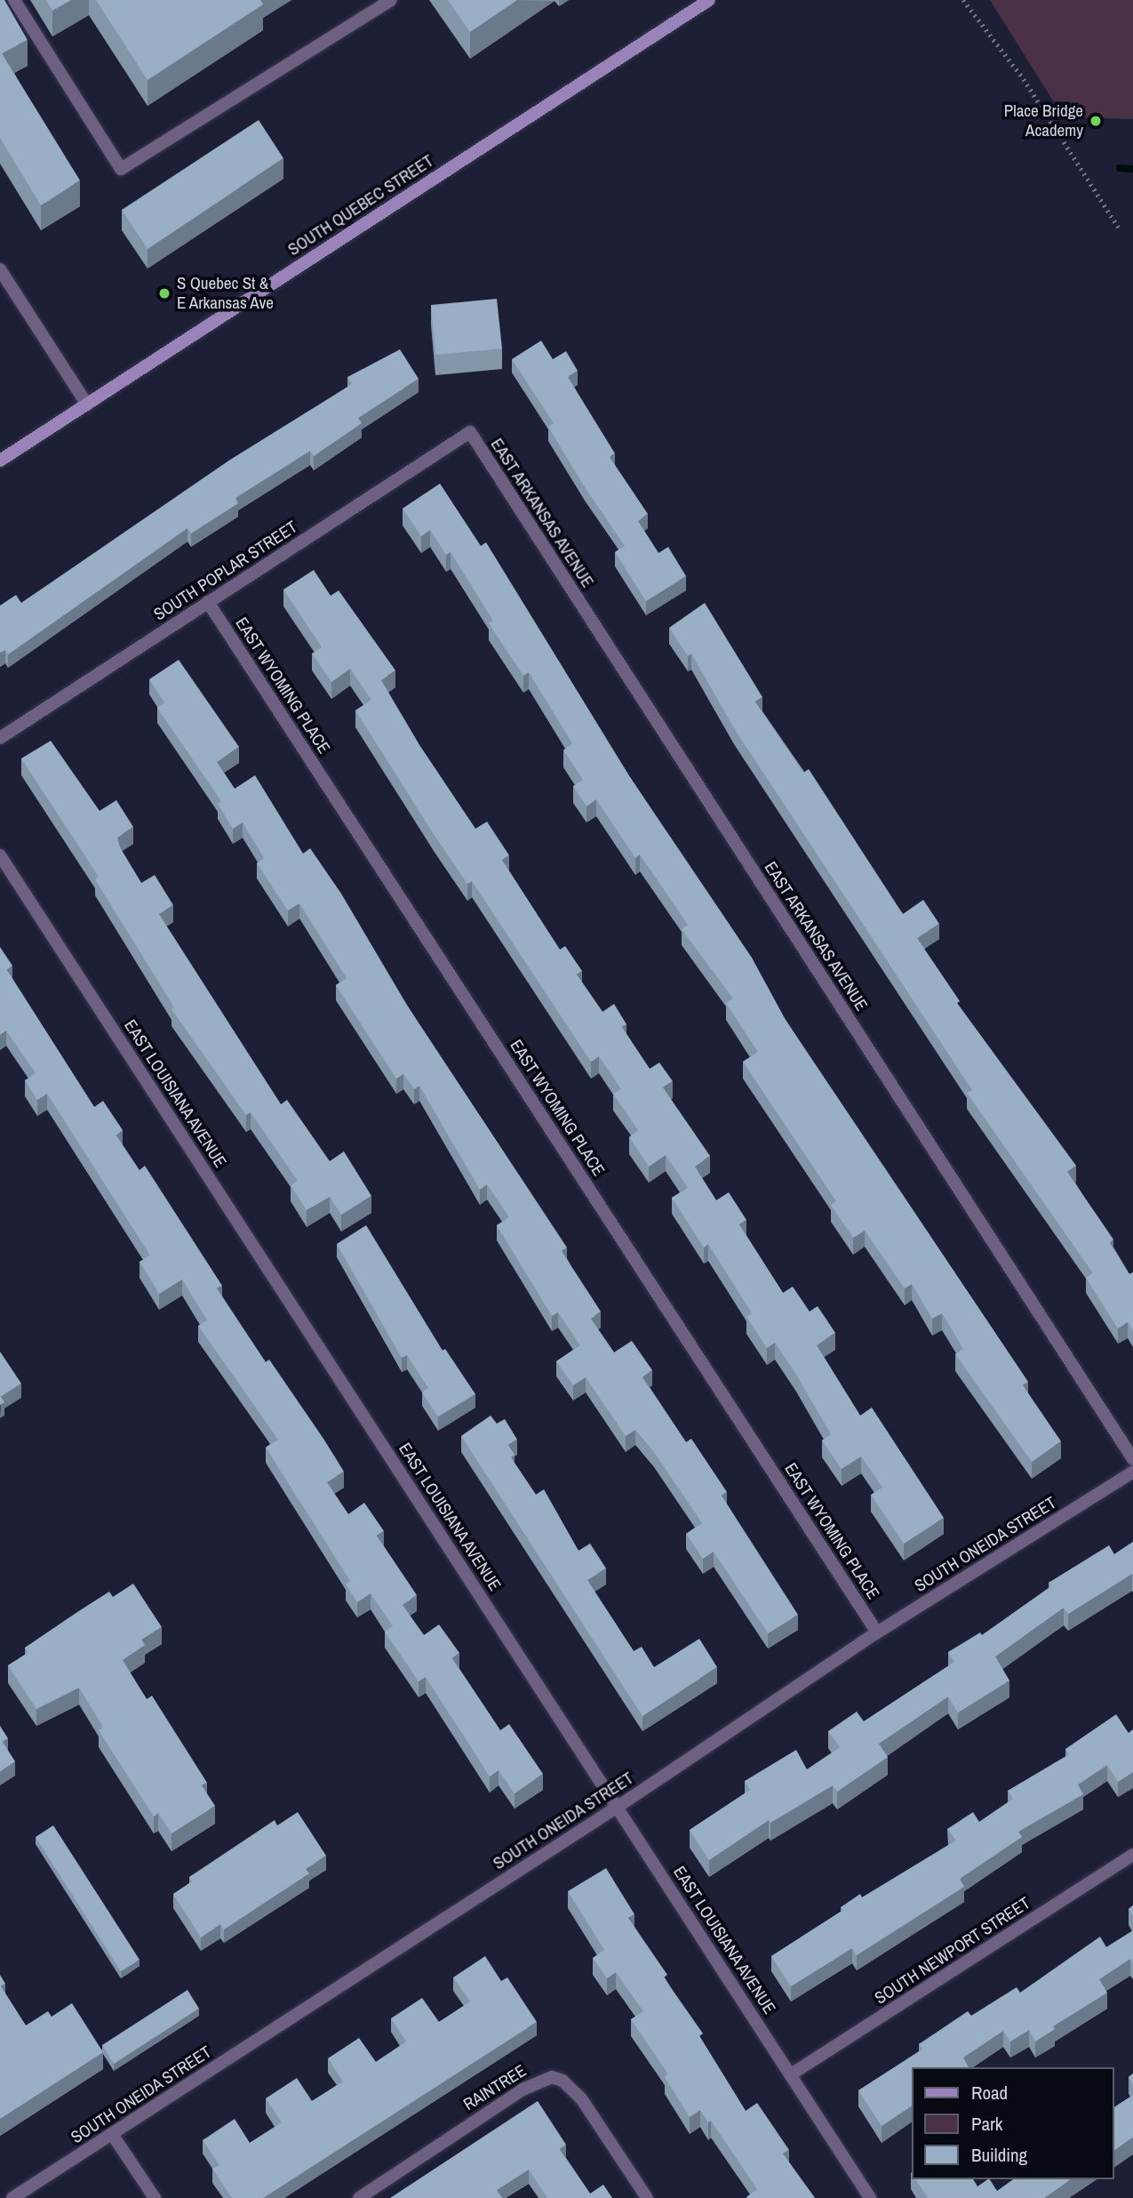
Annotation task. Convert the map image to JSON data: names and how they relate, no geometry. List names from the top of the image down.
{
  "streets": {
    "main road": ["SOUTH QUEBEC STREET"],
    "street": [
      "EAST ARKANSAS AVENUE",
      "SOUTH POPLAR STREET",
      "EAST WYOMING PLACE",
      "EAST LOUISIANA AVENUE",
      "SOUTH ONEIDA STREET",
      "SOUTH NEWPORT STREET",
      "RAINTREE"
    ]
  },
  "crossings": [
    ["EAST ARKANSAS AVENUE", "SOUTH POPLAR STREET"],
    ["SOUTH POPLAR STREET", "EAST WYOMING PLACE"],
    ["EAST WYOMING PLACE", "SOUTH ONEIDA STREET"],
    ["EAST LOUISIANA AVENUE", "SOUTH ONEIDA STREET"],
    ["EAST LOUISIANA AVENUE", "SOUTH NEWPORT STREET"]
  ],
  "places": ["Place Bridge Academy", "S Quebec St & E Arkansas Ave"],
  "legend": ["Road", "Park", "Building"]
}
